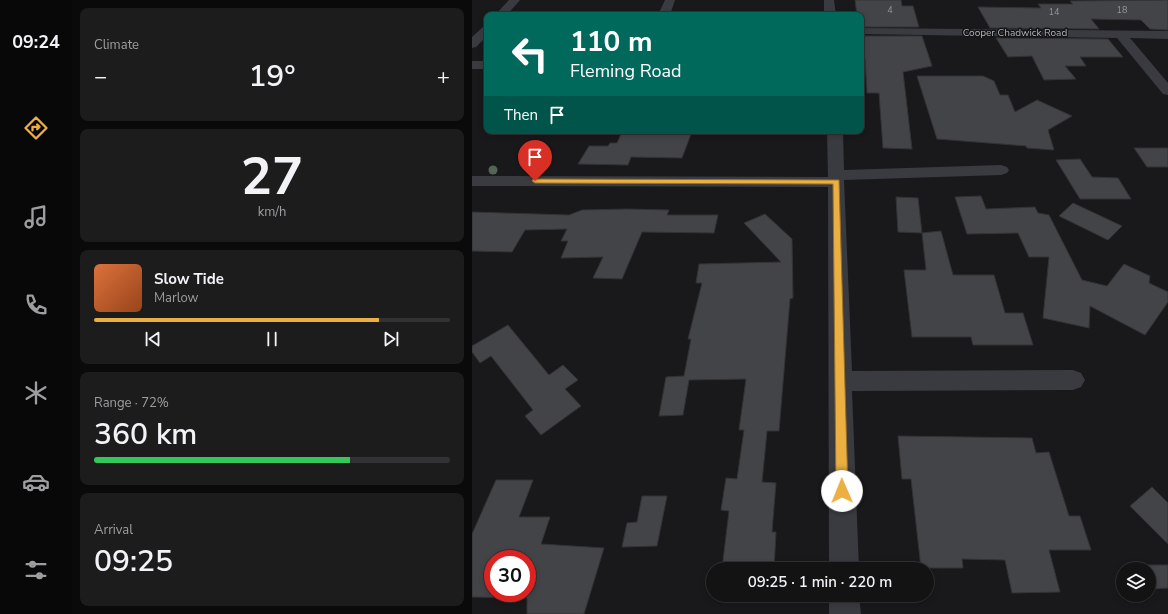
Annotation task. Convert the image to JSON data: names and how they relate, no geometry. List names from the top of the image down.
{
  "streets": {
    "street": ["Cooper Chadwick Road"]
  },
  "house_numbers": ["4", "18", "14"],
  "page": {
    "tabs": "09:24",
    "tile": [
      "Climate",
      ["27", "km/h"],
      ["Range · 72%", "360 km"],
      ["Arrival", "09:25"]
    ],
    "turn": ["110 m", "Fleming Road"],
    "heat": ["−", "19°", "+"],
    "then": "Then",
    "song": ["Slow Tide", "Marlow"],
    "limit": "30",
    "trip": "09:25 · 1 min · 220 m"
  }
}
